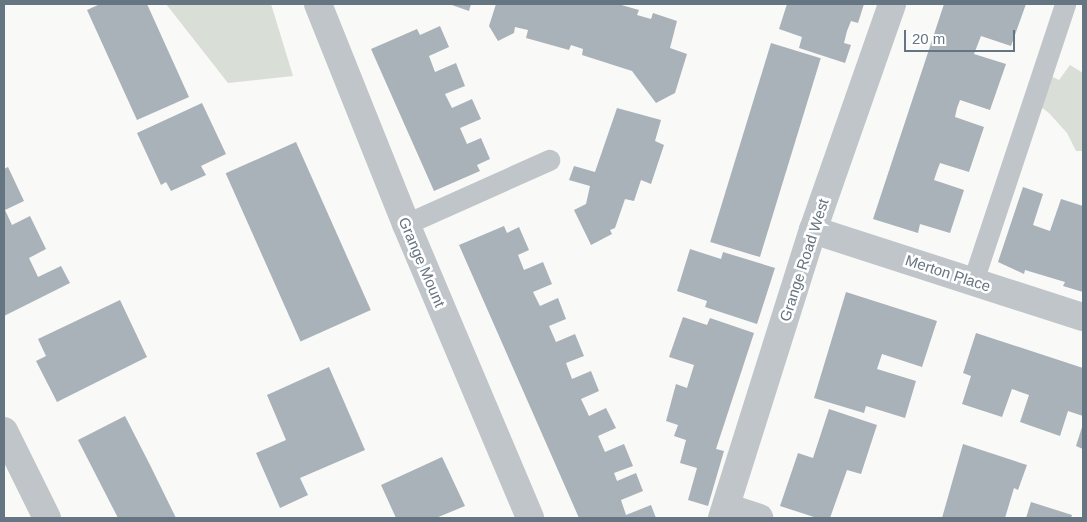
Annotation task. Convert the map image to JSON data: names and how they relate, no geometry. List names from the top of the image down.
{
  "streets": {
    "street": ["Grange Road West", "Grange Mount", "Merton Place"]
  },
  "crossings": [
    ["Grange Road West", "Merton Place"]
  ],
  "scale_bar": "20 m"
}
